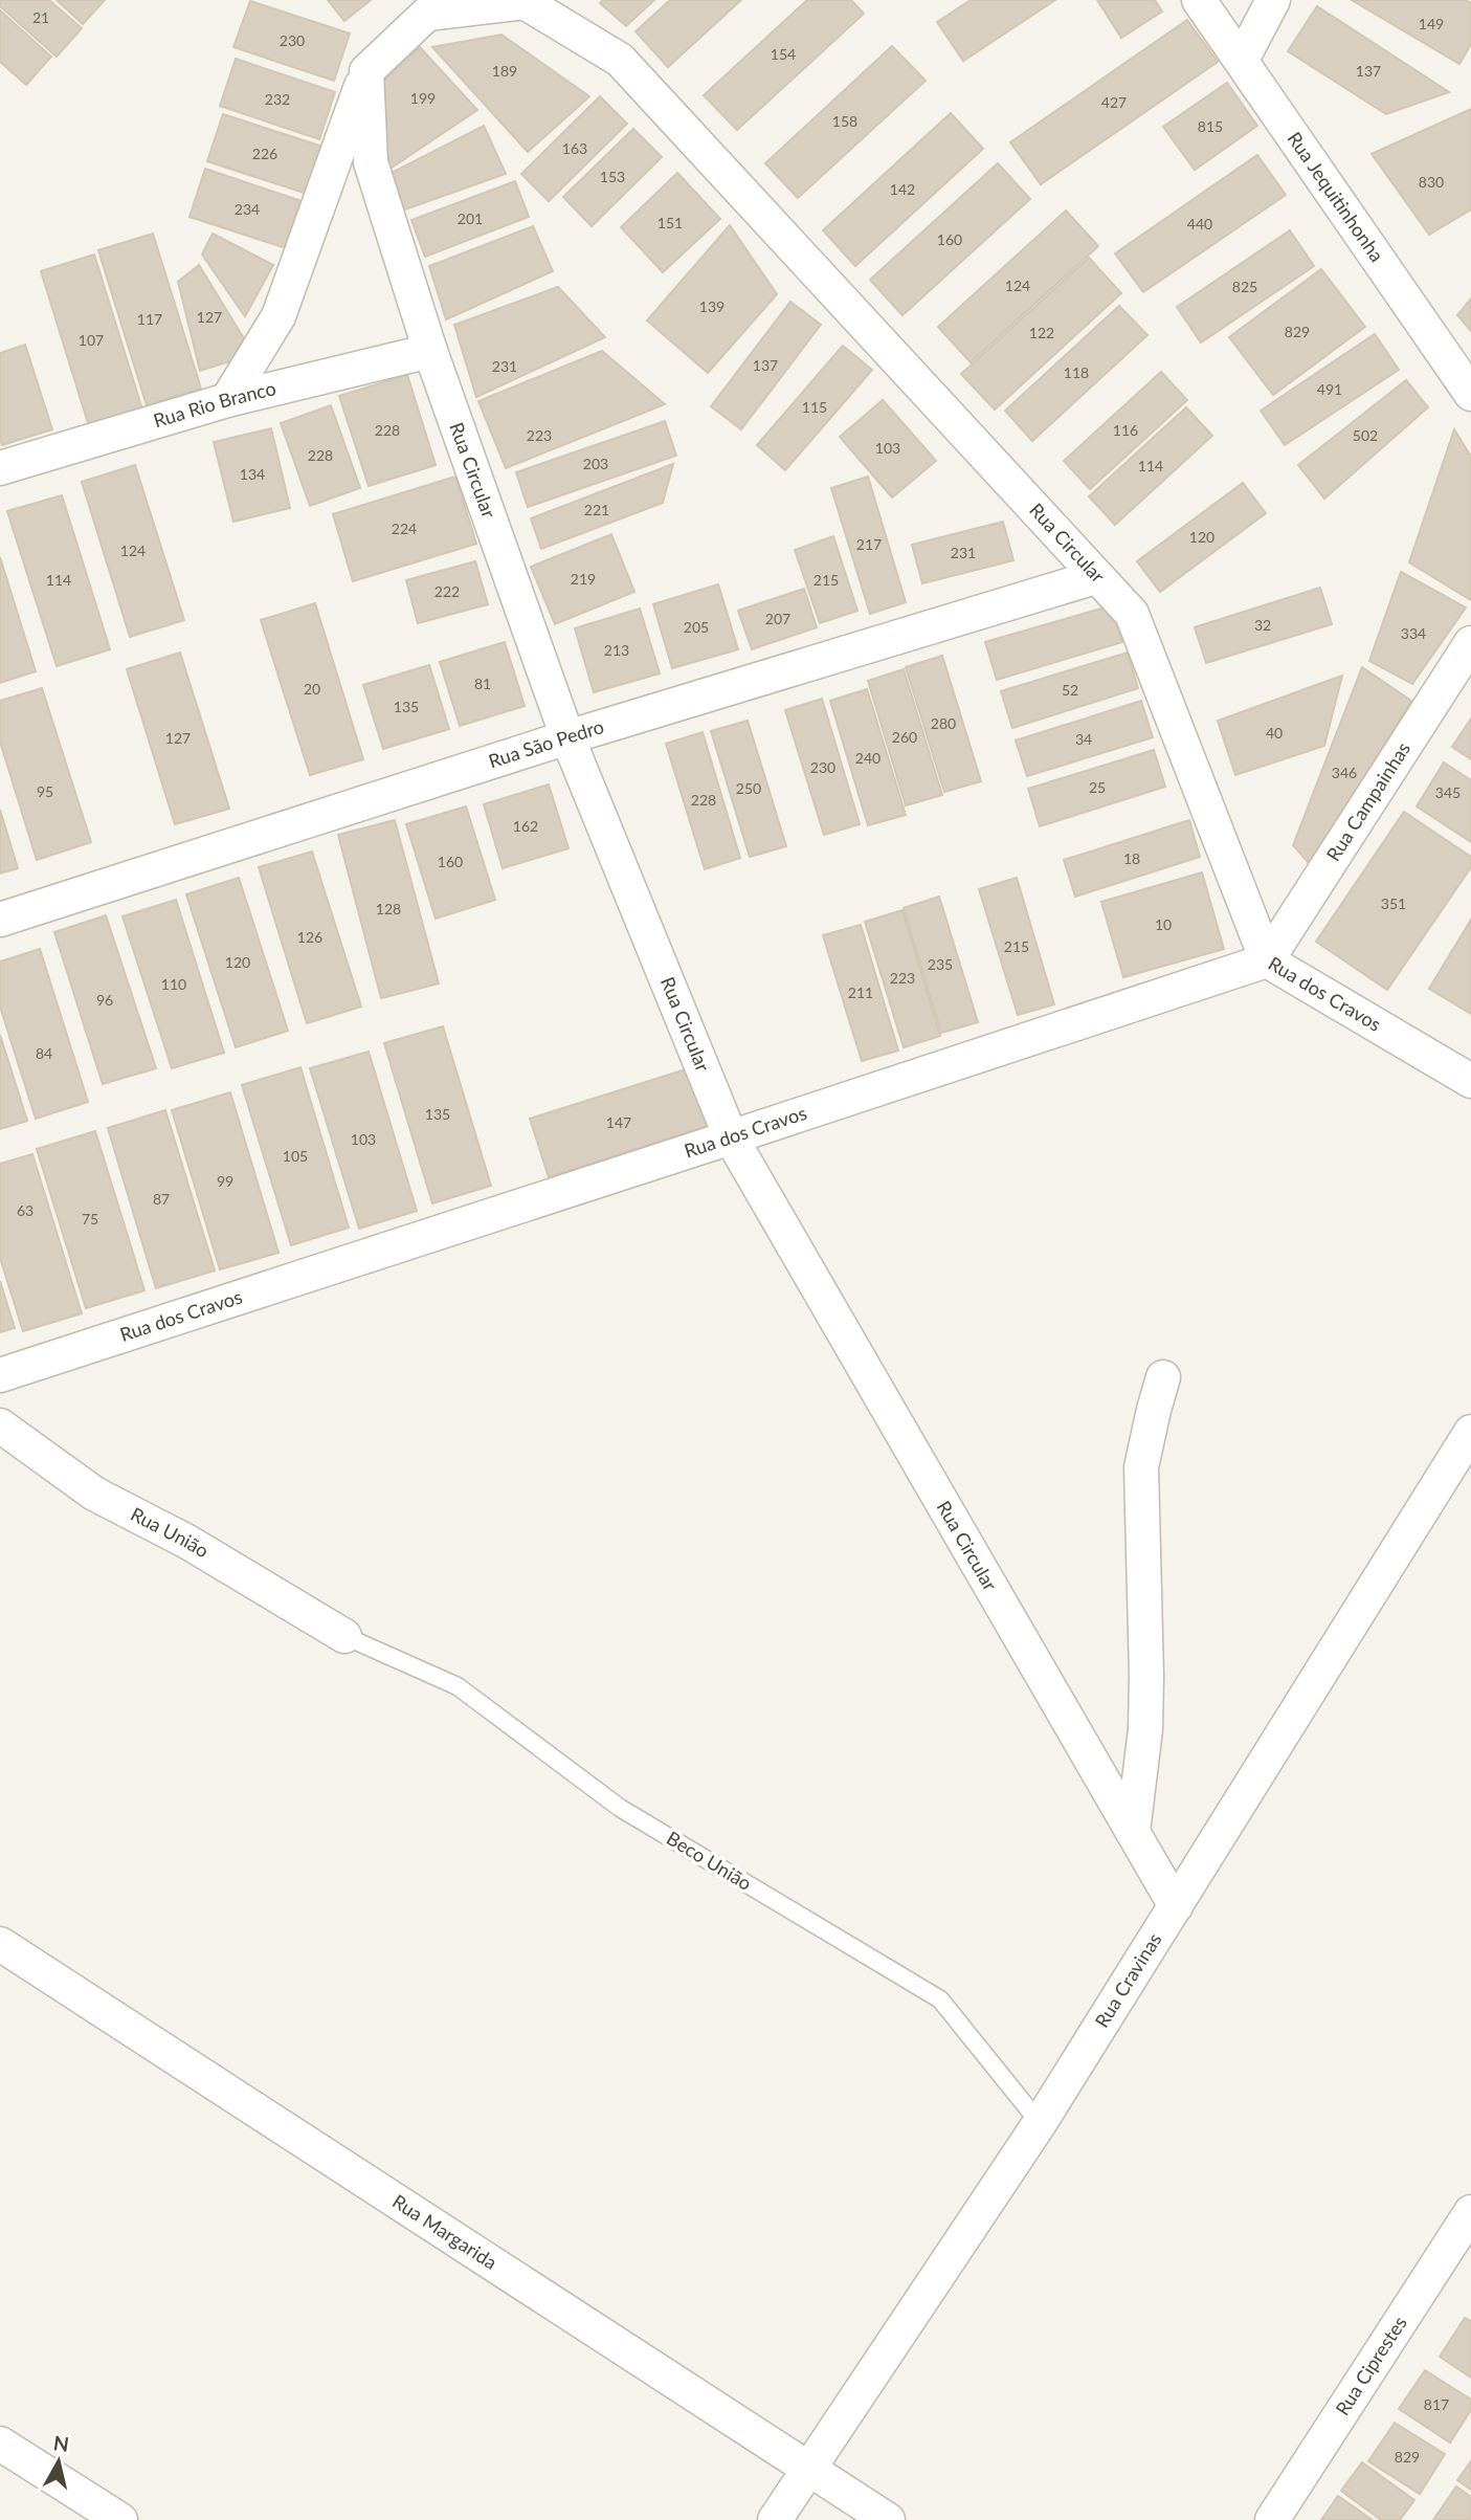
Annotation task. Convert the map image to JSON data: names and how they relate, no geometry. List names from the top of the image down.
{
  "streets": {
    "street": [
      "Rua Jequitinhonha",
      "Rua Rio Branco",
      "Rua Circular",
      "Rua São Pedro",
      "Rua Campainhas",
      "Rua dos Cravos",
      "Rua União",
      "Rua Cravinas",
      "Rua Margarida",
      "Rua Ciprestes"
    ],
    "lane": ["Beco União"]
  },
  "crossings": [
    ["Rua Rio Branco", "Rua Circular"],
    ["Rua Circular", "Rua São Pedro"],
    ["Rua Circular", "Rua Campainhas"],
    ["Rua Circular", "Rua dos Cravos"],
    ["Rua Circular", "Rua Cravinas"],
    ["Rua Campainhas", "Rua dos Cravos"],
    ["Rua União", "Beco União"],
    ["Beco União", "Rua Cravinas"],
    ["Rua Cravinas", "Rua Margarida"]
  ],
  "house_numbers": [
    "21",
    "149",
    "230",
    "154",
    "189",
    "137",
    "199",
    "232",
    "427",
    "158",
    "815",
    "163",
    "226",
    "153",
    "830",
    "142",
    "234",
    "201",
    "151",
    "440",
    "160",
    "124",
    "825",
    "139",
    "127",
    "117",
    "829",
    "122",
    "107",
    "137",
    "231",
    "118",
    "491",
    "115",
    "228",
    "116",
    "223",
    "502",
    "103",
    "228",
    "203",
    "114",
    "134",
    "221",
    "224",
    "120",
    "217",
    "124",
    "231",
    "219",
    "114",
    "215",
    "222",
    "207",
    "32",
    "205",
    "334",
    "213",
    "81",
    "20",
    "52",
    "135",
    "280",
    "40",
    "260",
    "127",
    "34",
    "240",
    "230",
    "346",
    "25",
    "250",
    "95",
    "345",
    "228",
    "162",
    "18",
    "160",
    "351",
    "128",
    "10",
    "126",
    "215",
    "120",
    "235",
    "223",
    "110",
    "211",
    "96",
    "84",
    "135",
    "147",
    "103",
    "105",
    "99",
    "87",
    "63",
    "75",
    "817",
    "829"
  ],
  "north": "top"
}
